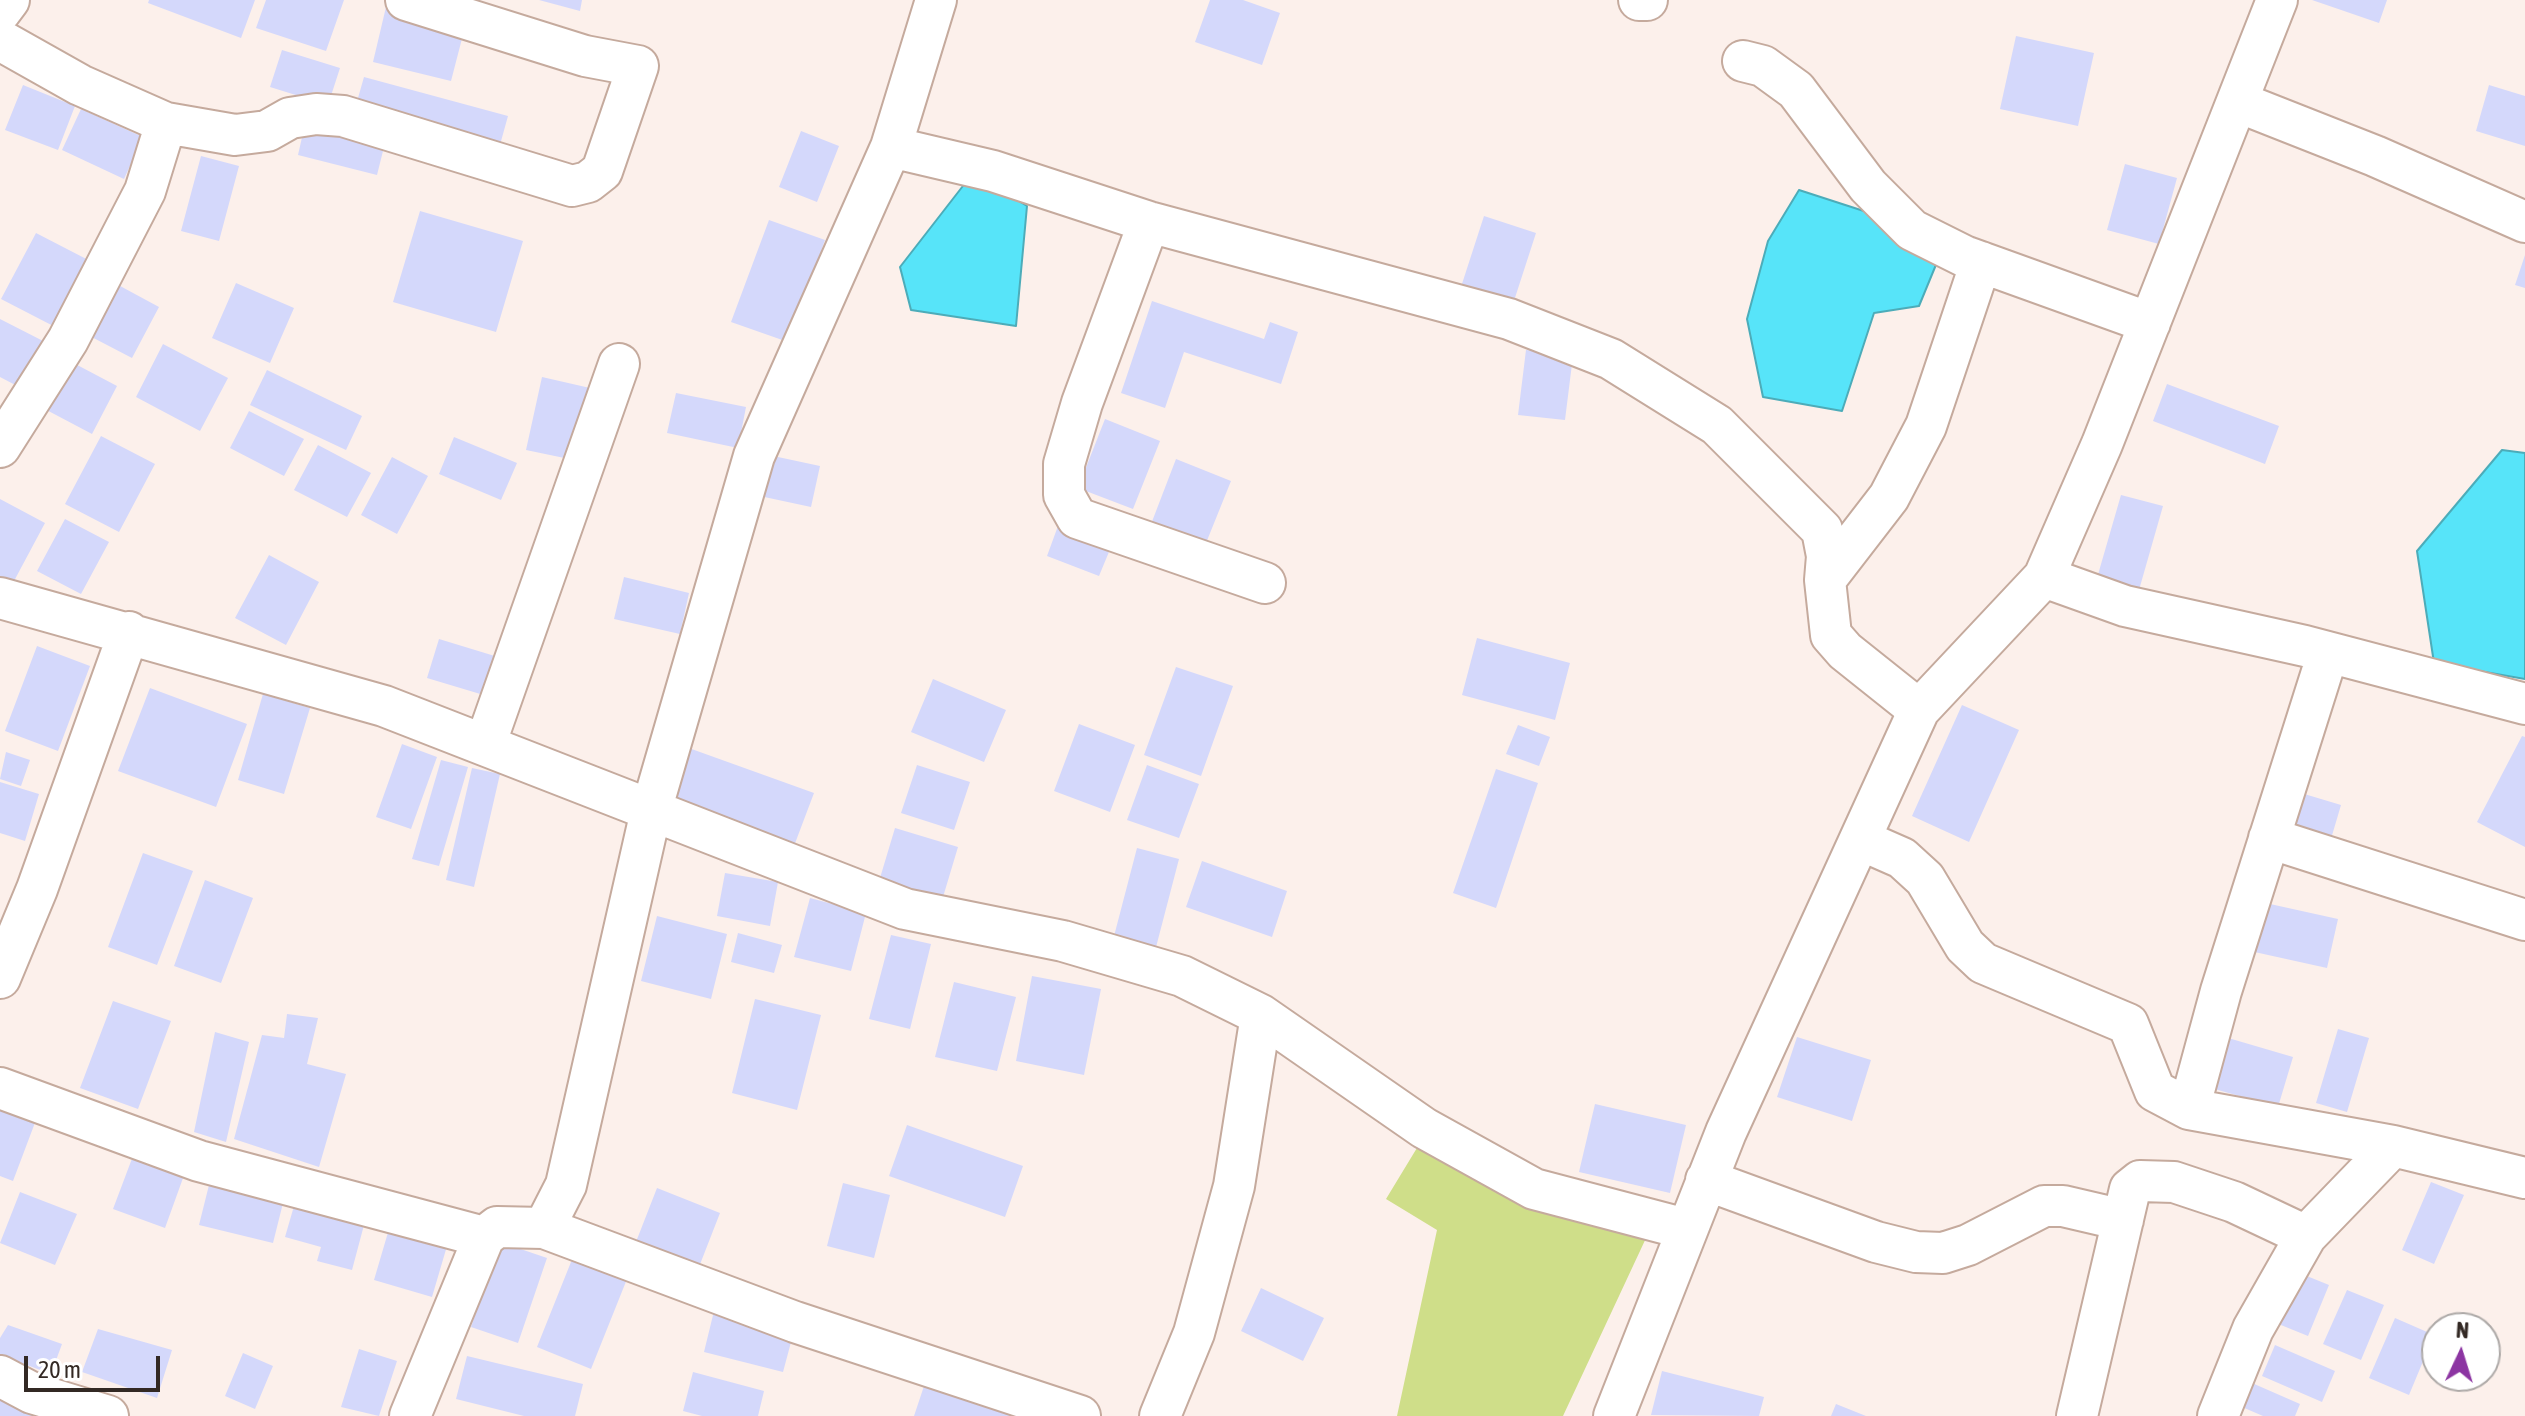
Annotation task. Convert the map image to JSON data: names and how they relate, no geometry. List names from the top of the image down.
{
  "scale_bar": "20 m",
  "north": "top"
}
